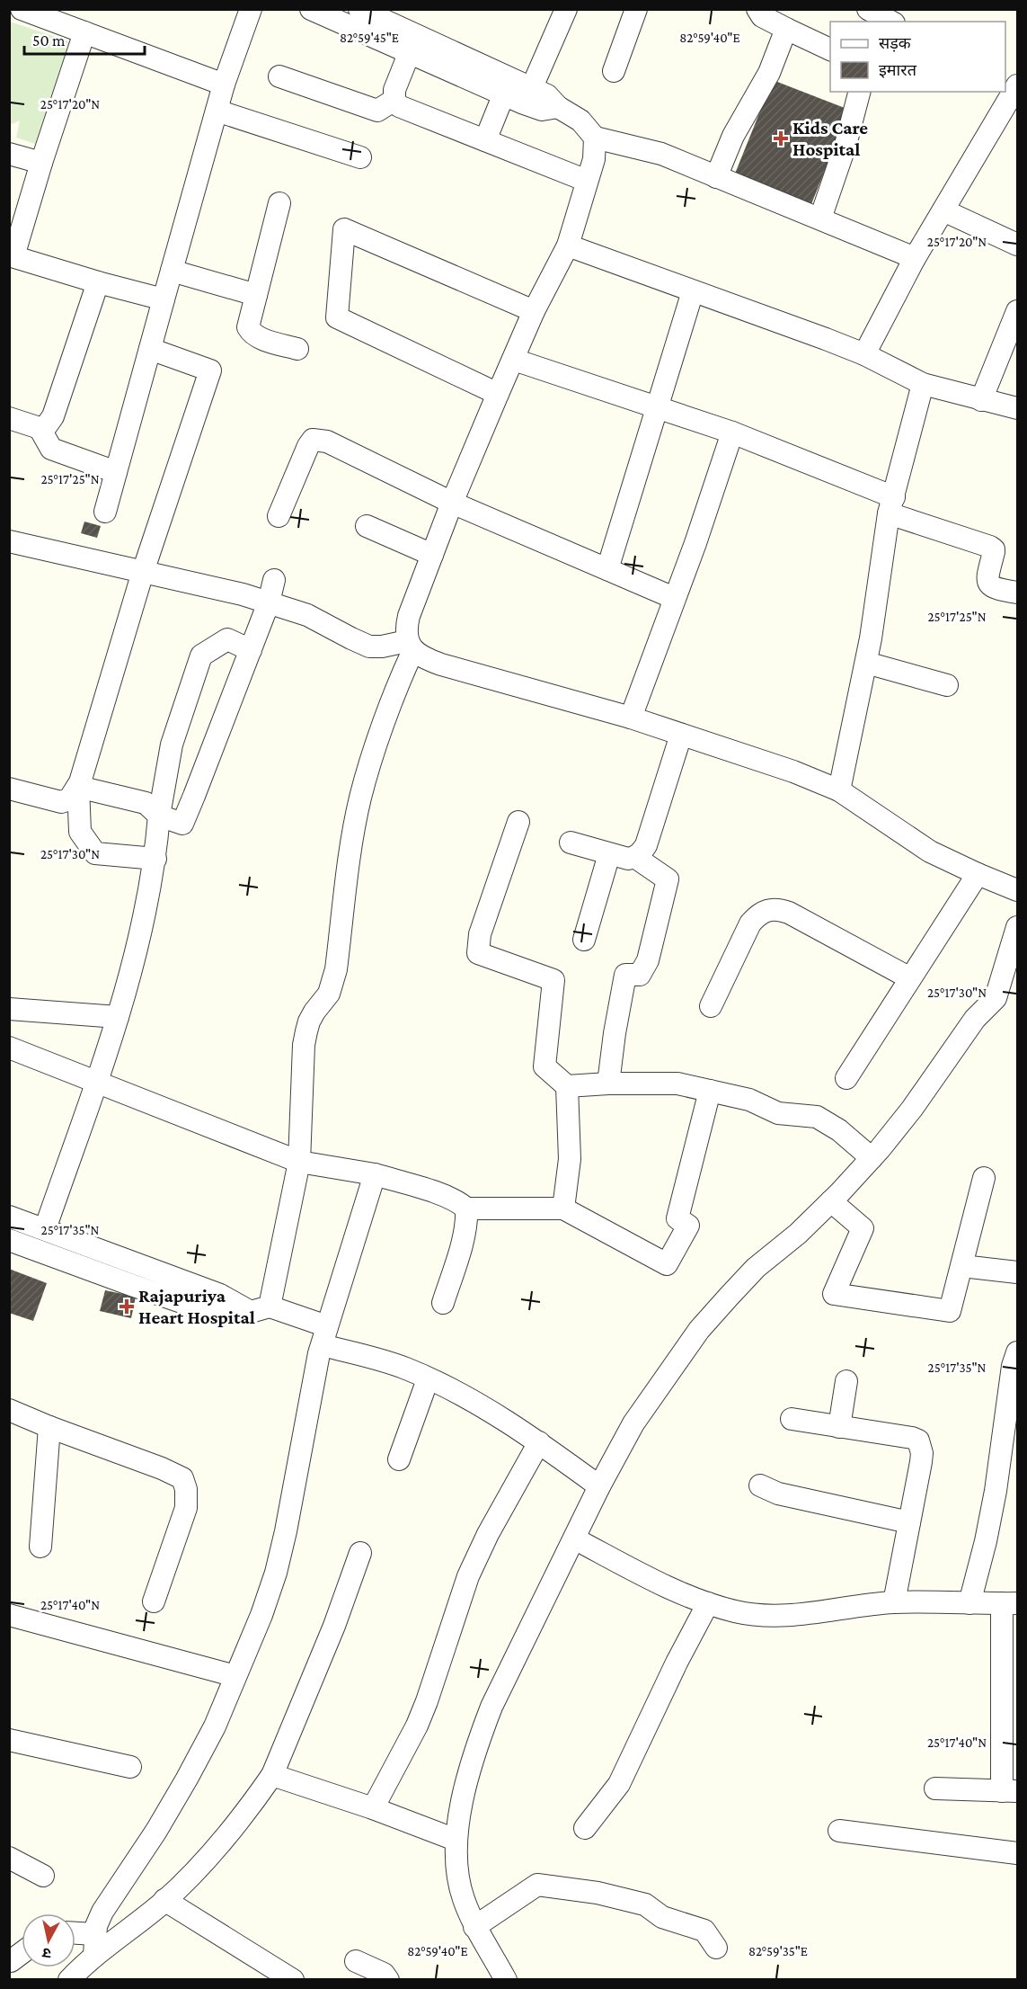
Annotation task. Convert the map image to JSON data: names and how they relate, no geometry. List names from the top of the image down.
{
  "places": {
    "health": ["Kids Care Hospital", "Rajapuriya Heart Hospital"]
  },
  "legend": ["सड़क", "इमारत"],
  "scale_bar": "50 m",
  "north": "bottom",
  "coordinates": [
    "82°59'45\"E",
    "82°59'40\"E",
    "25°17'20\"N",
    "25°17'25\"N",
    "25°17'30\"N",
    "25°17'35\"N",
    "25°17'40\"N",
    "82°59'35\"E"
  ]
}
